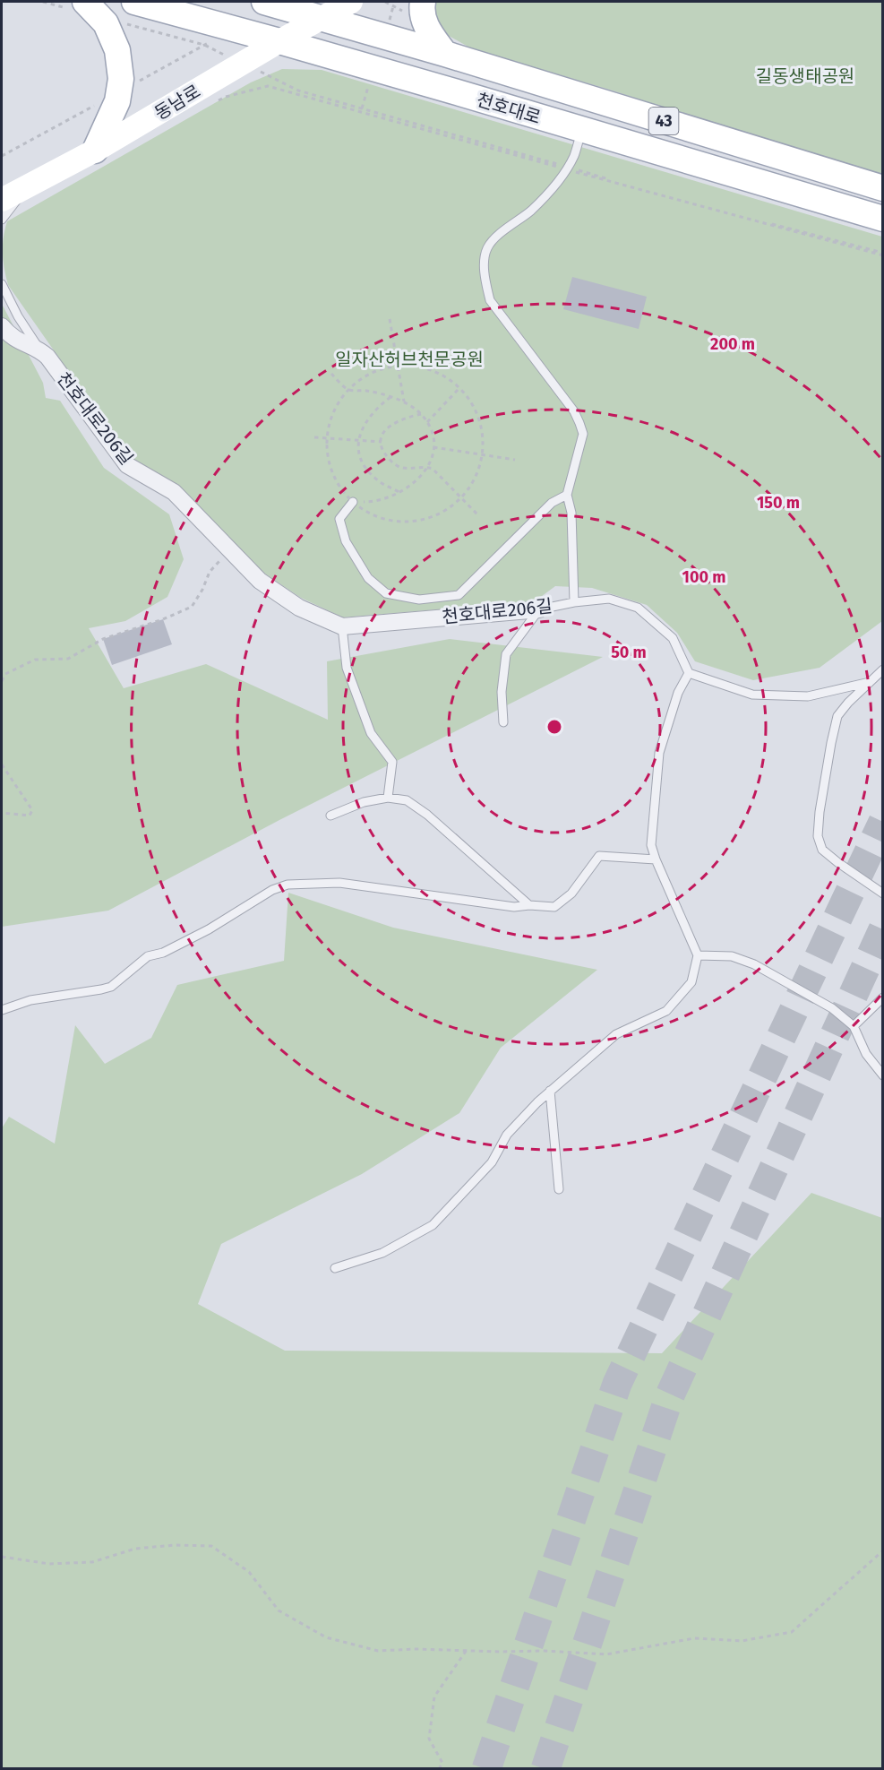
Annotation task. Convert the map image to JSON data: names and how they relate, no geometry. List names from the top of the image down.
{
  "streets": {
    "main road": ["동남로", "천호대로", "43"],
    "street": ["천호대로206길"]
  },
  "crossings": [
    ["동남로", "천호대로"],
    ["천호대로", "천호대로206길"]
  ],
  "parks": ["길동생태공원", "일자산허브천문공원"],
  "rings": [
    "200 m",
    "150 m",
    "100 m",
    "50 m"
  ]
}
